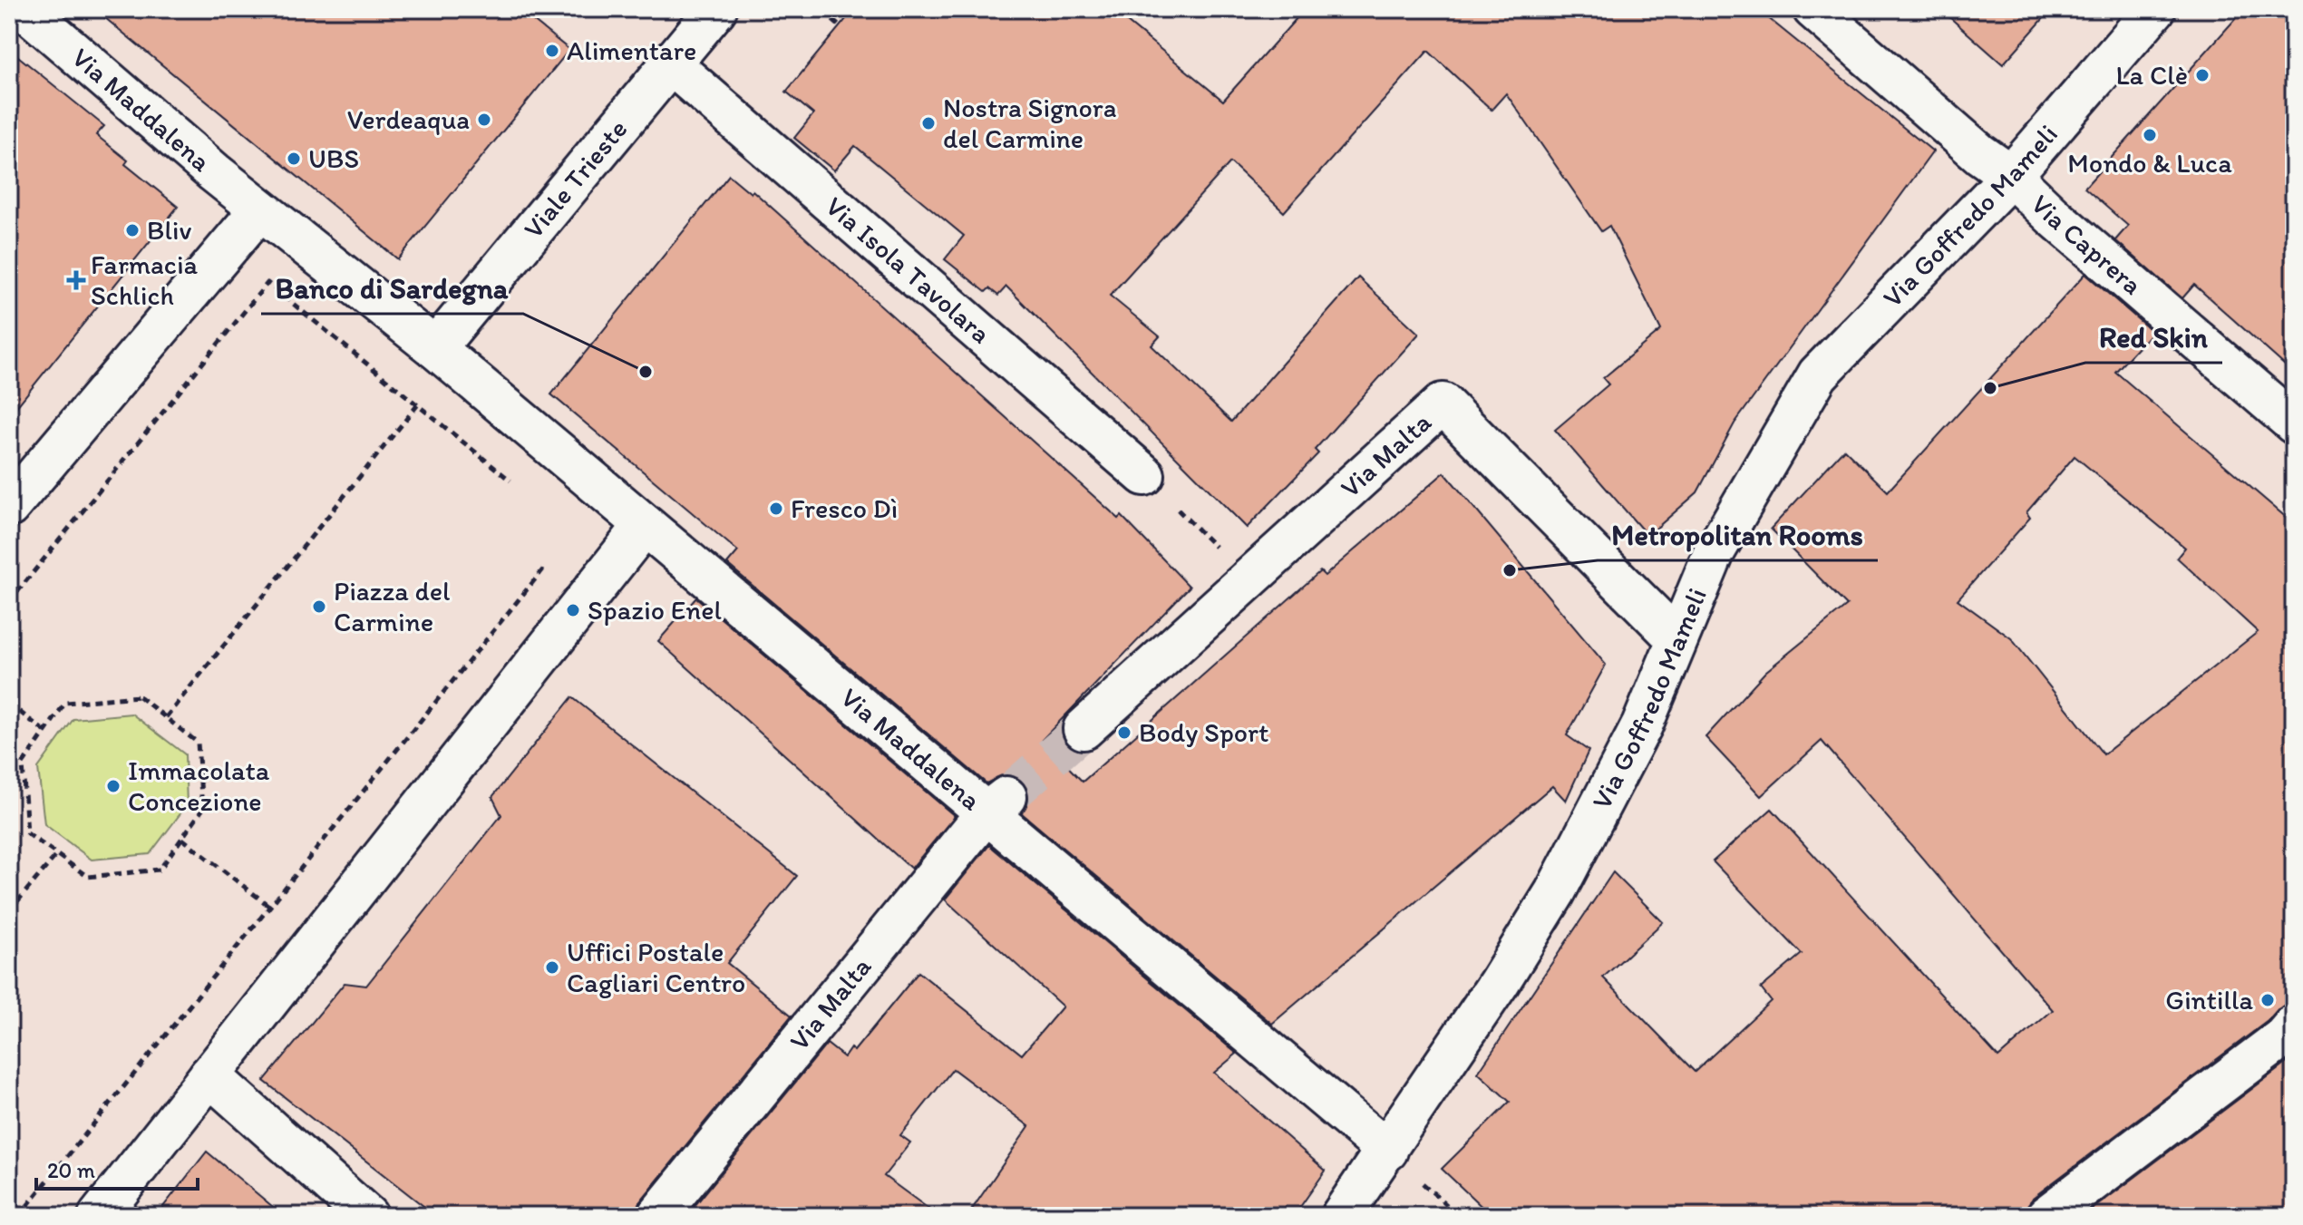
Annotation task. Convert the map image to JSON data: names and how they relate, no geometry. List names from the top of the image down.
{
  "streets": {
    "street": [
      "Via Maddalena",
      "Viale Trieste",
      "Via Goffredo Mameli",
      "Via Caprera",
      "Via Isola Tavolara",
      "Via Malta"
    ]
  },
  "crossings": [
    ["Via Maddalena", "Viale Trieste"],
    ["Via Maddalena", "Via Goffredo Mameli"],
    ["Via Maddalena", "Via Malta"],
    ["Viale Trieste", "Via Isola Tavolara"],
    ["Via Goffredo Mameli", "Via Caprera"],
    ["Via Goffredo Mameli", "Via Malta"]
  ],
  "places": {
    "other": [
      "Alimentare",
      "La Clè",
      "Verdeaqua",
      "Nostra Signora del Carmine",
      "Mondo & Luca",
      "UBS",
      "Bliv",
      "Banco di Sardegna",
      "Red Skin",
      "Fresco Dì",
      "Metropolitan Rooms",
      "Piazza del Carmine",
      "Spazio Enel",
      "Body Sport",
      "Immacolata Concezione",
      "Uffici Postale Cagliari Centro",
      "Gintilla"
    ],
    "health": ["Farmacia Schlich"]
  },
  "scale_bar": "20 m"
}
